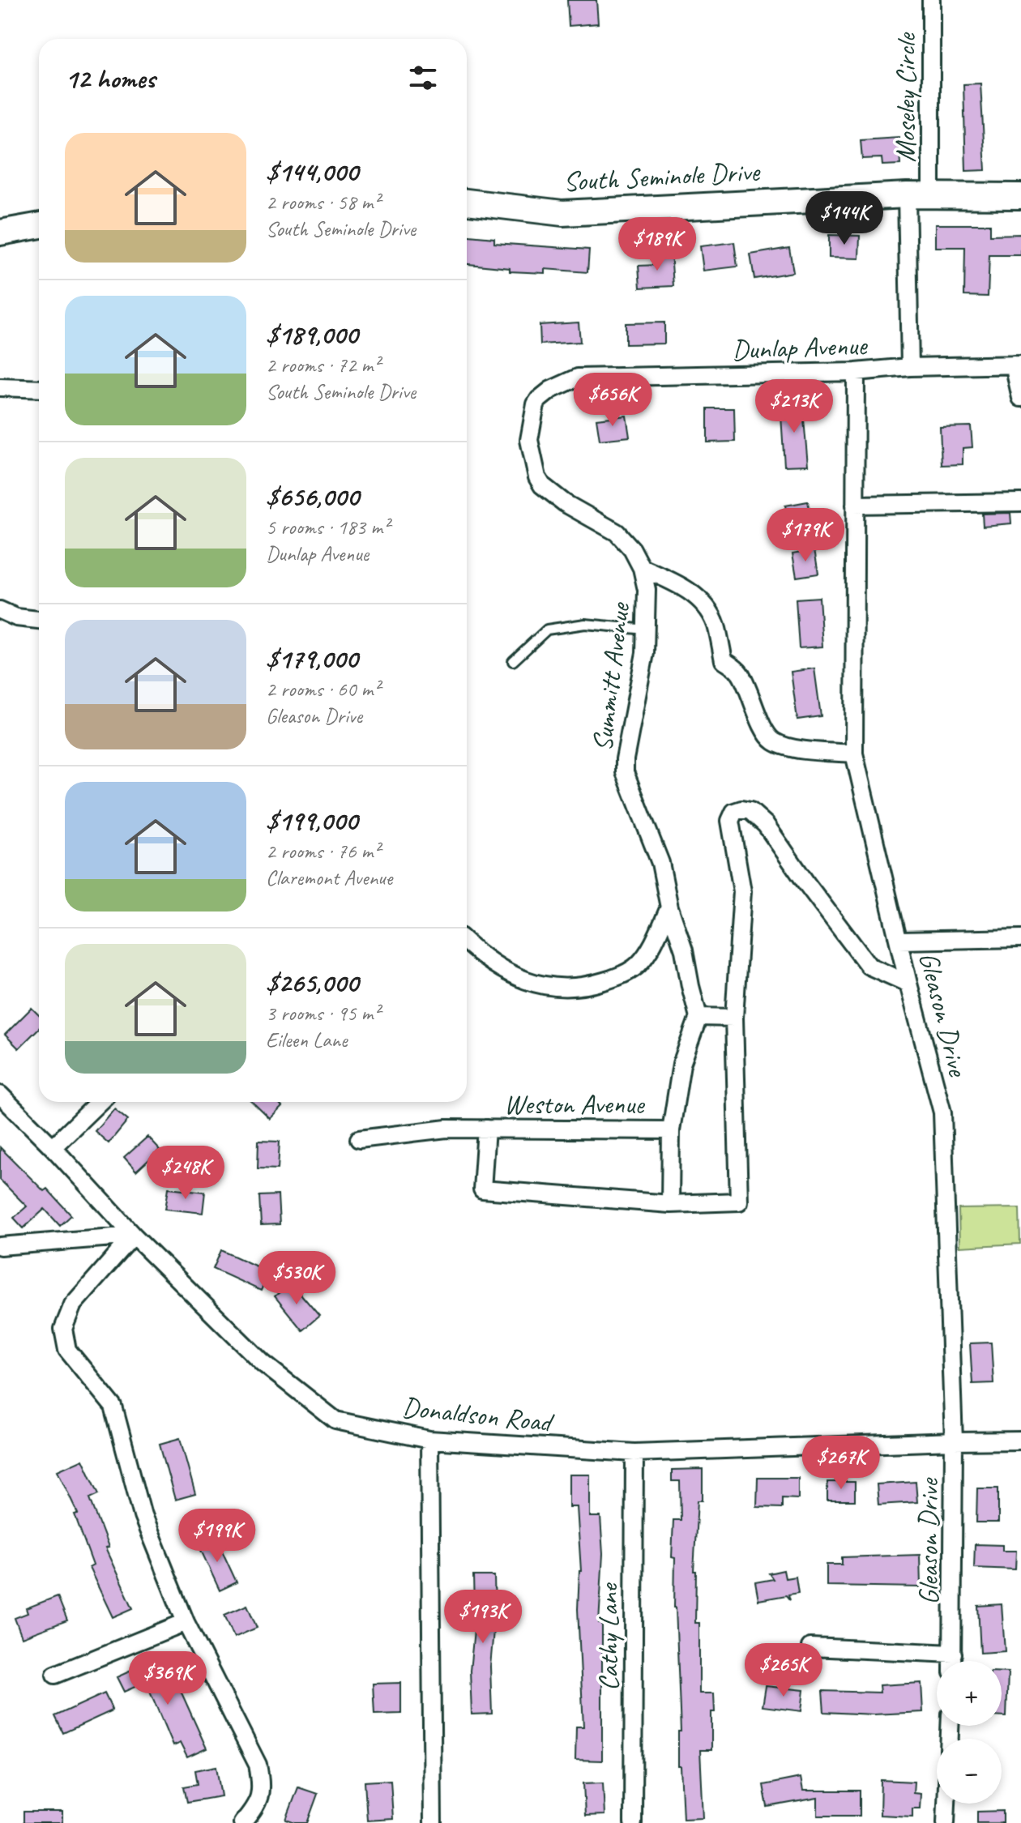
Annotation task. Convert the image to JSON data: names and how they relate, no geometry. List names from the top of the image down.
{
  "streets": {
    "street": [
      "Moseley Circle",
      "South Seminole Drive",
      "Dunlap Avenue",
      "Summitt Avenue",
      "Gleason Drive",
      "Weston Avenue",
      "Donaldson Road",
      "Cathy Lane"
    ]
  },
  "crossings": [
    ["Moseley Circle", "South Seminole Drive"],
    ["Dunlap Avenue", "Summitt Avenue"],
    ["Dunlap Avenue", "Gleason Drive"],
    ["Summitt Avenue", "Weston Avenue"],
    ["Gleason Drive", "Donaldson Road"],
    ["Donaldson Road", "Cathy Lane"]
  ],
  "page": {
    "heading": "12 homes",
    "list": [
      {
        "name": "$144,000",
        "note": "2 rooms · 58 m² · South Seminole Drive"
      },
      {
        "name": "$189,000",
        "note": "2 rooms · 72 m² · South Seminole Drive"
      },
      {
        "name": "$656,000",
        "note": "5 rooms · 183 m² · Dunlap Avenue"
      },
      {
        "name": "$179,000",
        "note": "2 rooms · 60 m² · Gleason Drive"
      },
      {
        "name": "$199,000",
        "note": "2 rooms · 76 m² · Claremont Avenue"
      },
      {
        "name": "$265,000",
        "note": "3 rooms · 95 m² · Eileen Lane"
      }
    ],
    "price": [
      "$144K",
      "$189K",
      "$656K",
      "$213K",
      "$179K",
      "$248K",
      "$530K",
      "$267K",
      "$199K",
      "$193K",
      "$265K",
      "$369K"
    ],
    "map_buttons": ["+", "−"]
  }
}
